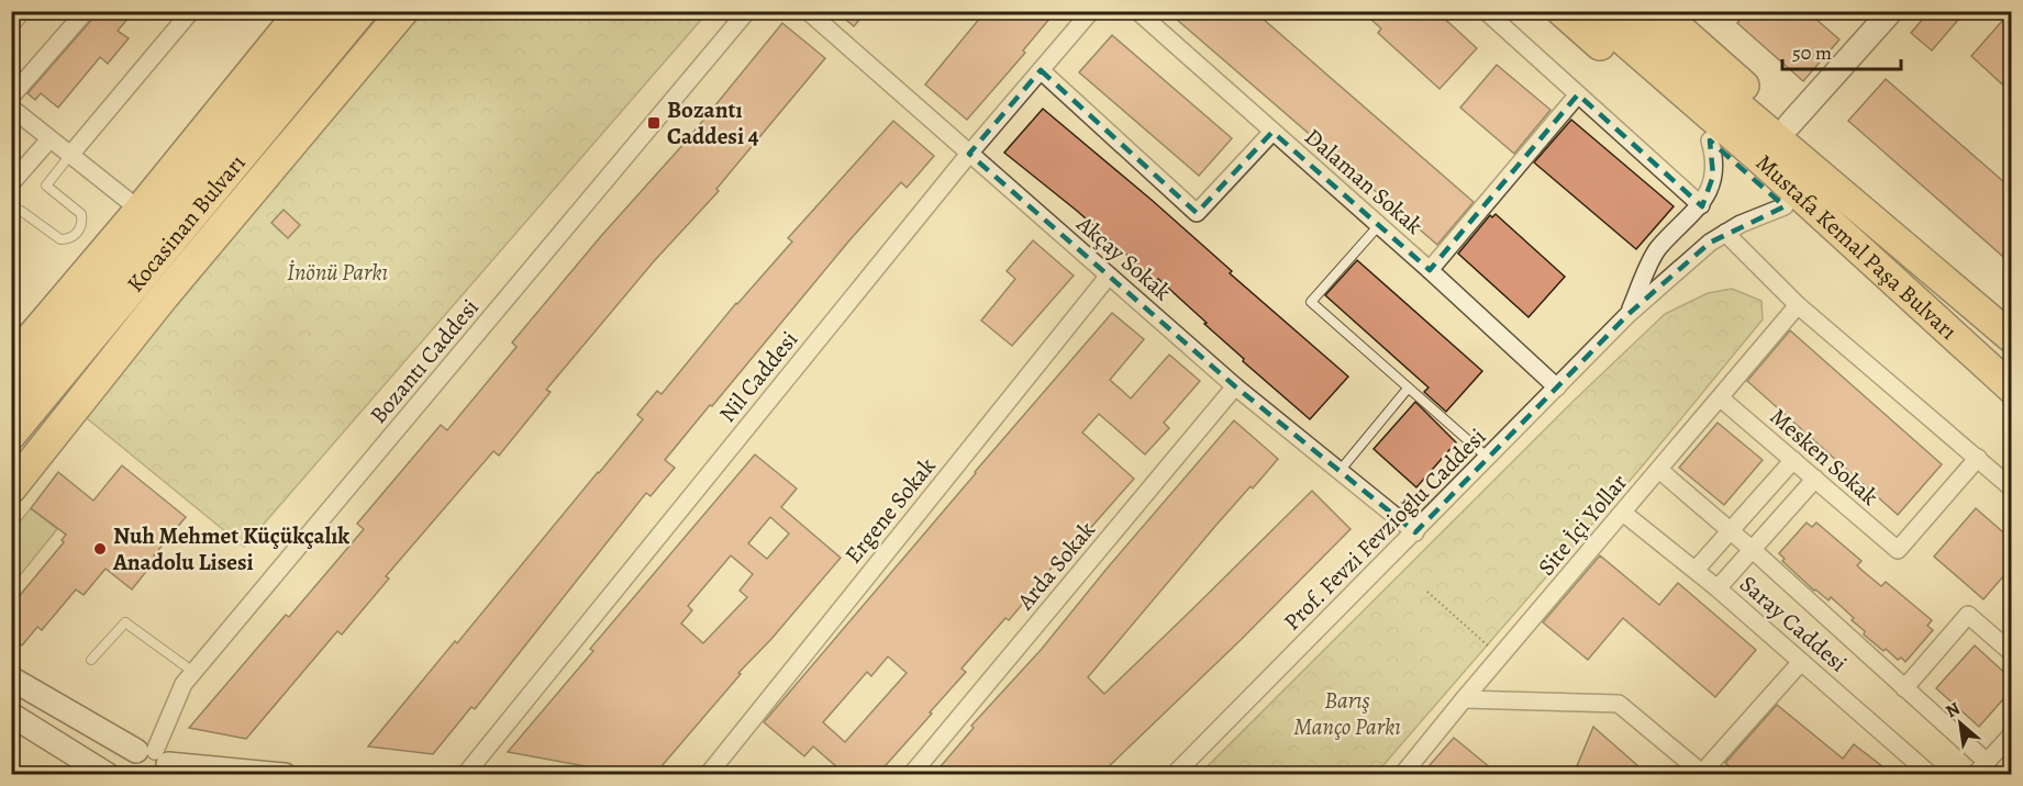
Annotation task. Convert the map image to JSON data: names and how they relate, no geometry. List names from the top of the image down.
{
  "streets": {
    "highway": ["Kocasinan Bulvarı", "Mustafa Kemal Paşa Bulvarı"],
    "street": [
      "Dalaman Sokak",
      "Akçay Sokak",
      "Bozantı Caddesi",
      "Nil Caddesi",
      "Mesken Sokak",
      "Ergene Sokak",
      "Site İçi Yollar",
      "Prof. Fevzi Fevzioğlu Caddesi",
      "Arda Sokak",
      "Saray Caddesi"
    ]
  },
  "crossings": [
    ["Dalaman Sokak", "Prof. Fevzi Fevzioğlu Caddesi"],
    ["Akçay Sokak", "Nil Caddesi"],
    ["Akçay Sokak", "Ergene Sokak"],
    ["Akçay Sokak", "Prof. Fevzi Fevzioğlu Caddesi"],
    ["Akçay Sokak", "Arda Sokak"],
    ["Mesken Sokak", "Site İçi Yollar"],
    ["Site İçi Yollar", "Saray Caddesi"]
  ],
  "parks": ["İnönü Parkı", "Barış Manço Parkı"],
  "places": {
    "transit": ["Bozantı Caddesi 4"],
    "other": ["Nuh Mehmet Küçükçalık Anadolu Lisesi"]
  },
  "scale_bar": "50 m",
  "north": "top left"
}
